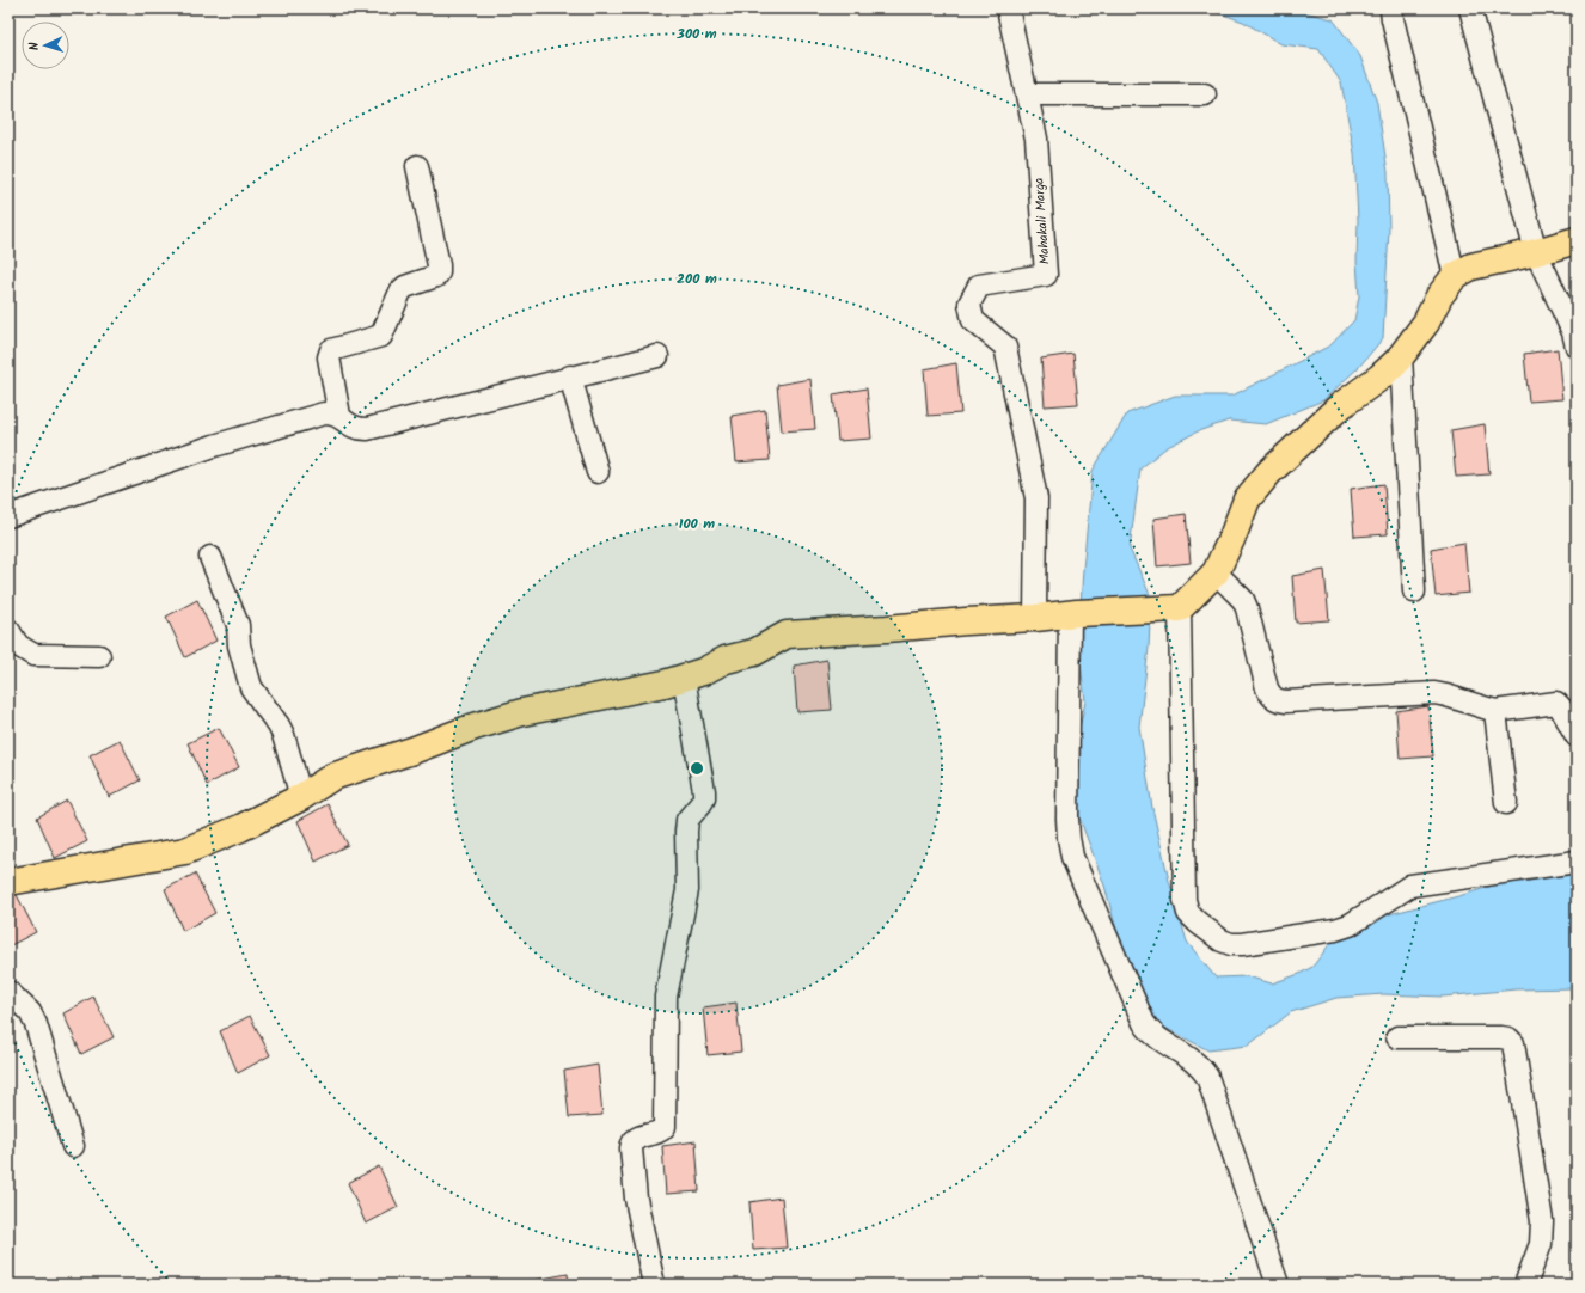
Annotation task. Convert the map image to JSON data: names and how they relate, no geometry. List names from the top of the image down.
{
  "streets": {
    "street": ["Mahakali Marga"]
  },
  "north": "left",
  "rings": ["300 m", "200 m", "100 m"]
}
